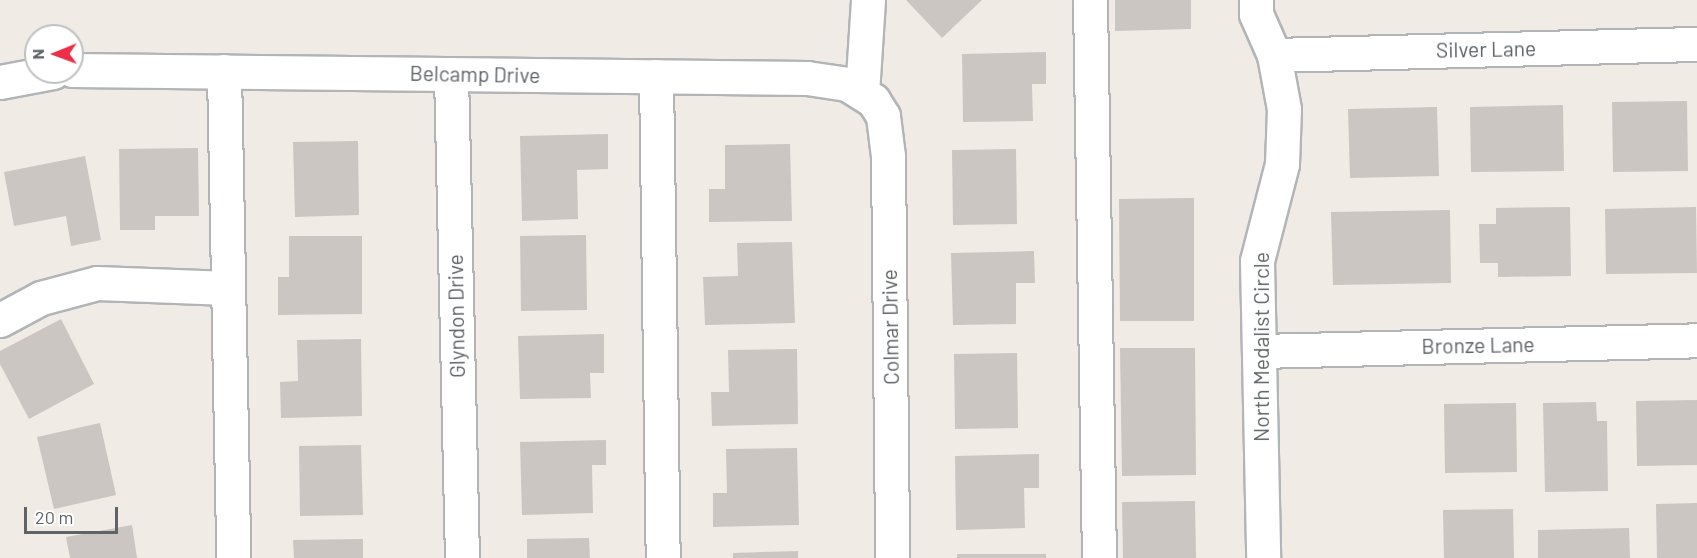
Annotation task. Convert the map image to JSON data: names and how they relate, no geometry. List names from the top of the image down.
{
  "streets": {
    "street": [
      "Silver Lane",
      "Belcamp Drive",
      "Glyndon Drive",
      "Colmar Drive",
      "Bronze Lane",
      "North Medalist Circle"
    ]
  },
  "crossings": [
    ["Silver Lane", "North Medalist Circle"],
    ["Belcamp Drive", "Glyndon Drive"],
    ["Belcamp Drive", "Colmar Drive"],
    ["Bronze Lane", "North Medalist Circle"]
  ],
  "scale_bar": "20 m",
  "north": "left"
}
